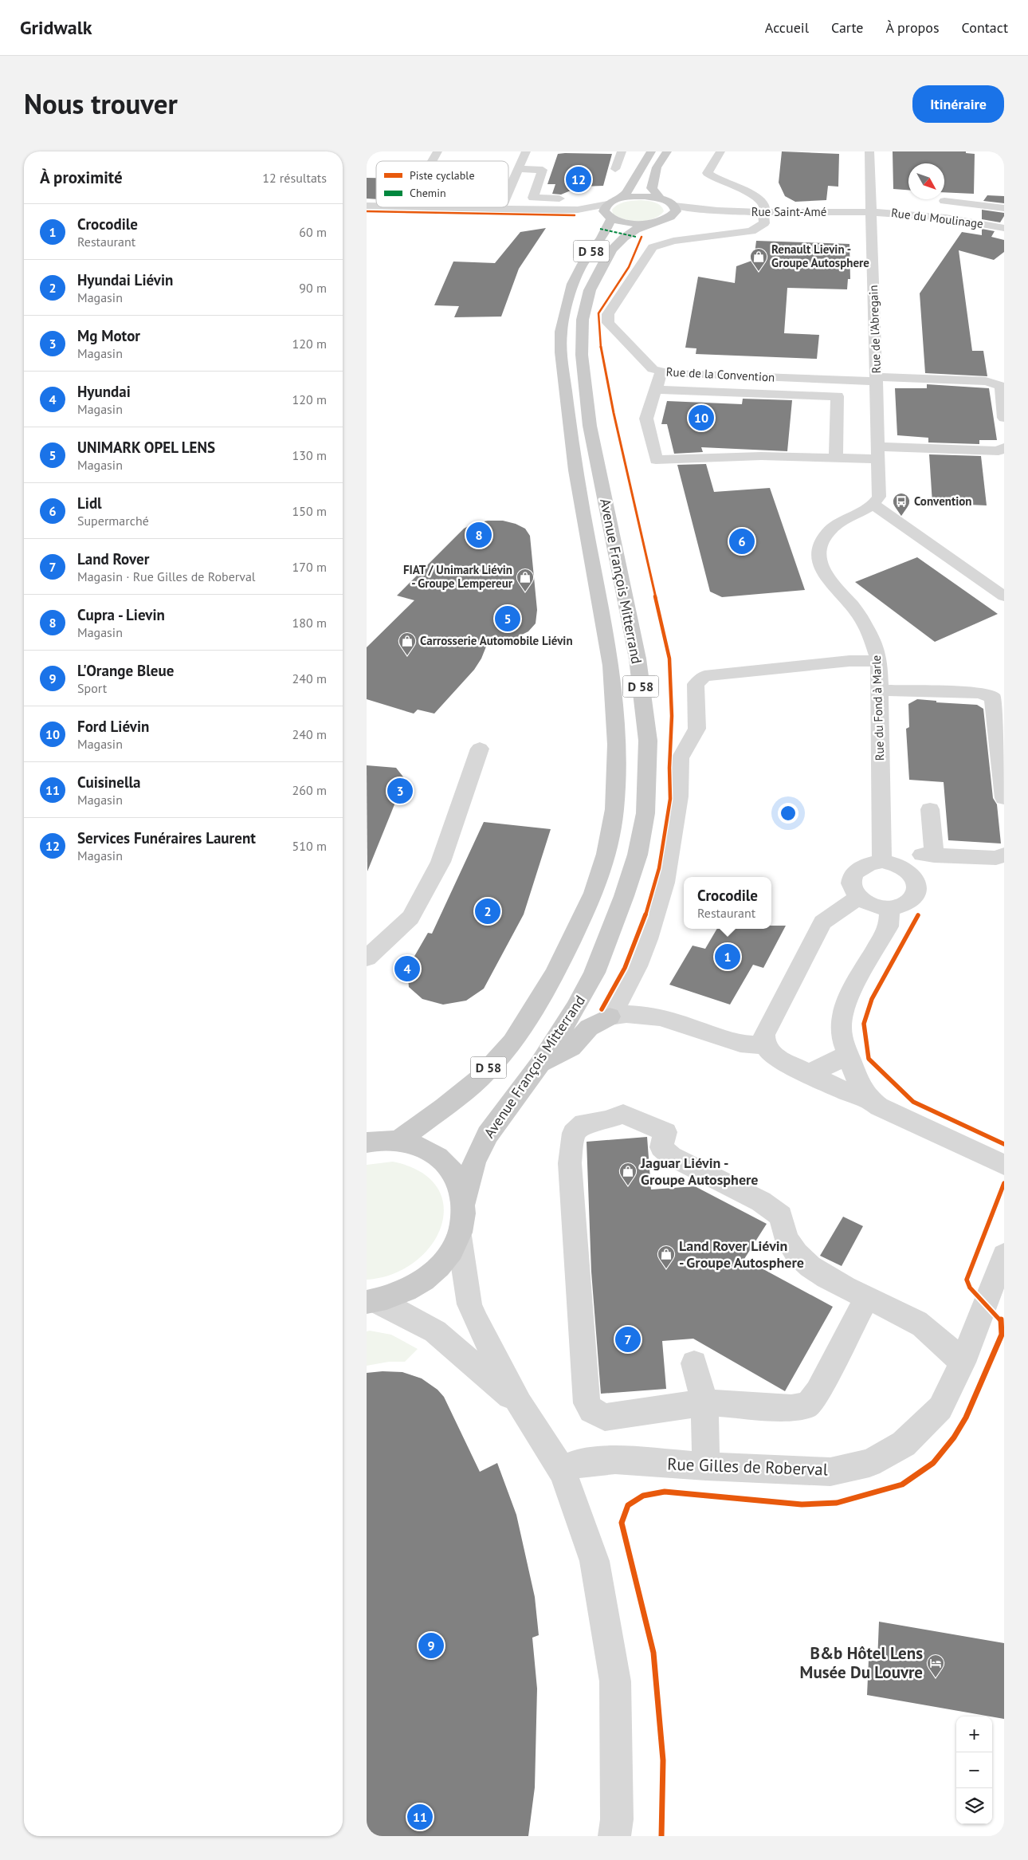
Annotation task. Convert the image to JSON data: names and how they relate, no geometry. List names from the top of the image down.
{
  "streets": {
    "main road": ["D 58", "Avenue François Mitterrand"],
    "street": [
      "Rue Saint-Amé",
      "Rue du Moulinage",
      "Rue de l'Abregain",
      "Rue de la Convention",
      "Rue du Fond à Marle",
      "Rue Gilles de Roberval"
    ]
  },
  "crossings": [
    ["Rue Saint-Amé", "Rue du Moulinage"],
    ["Rue Saint-Amé", "Rue de l'Abregain"],
    ["Rue Saint-Amé", "Rue de la Convention"],
    ["Rue du Moulinage", "Rue de l'Abregain"],
    ["Rue de l'Abregain", "Rue de la Convention"],
    ["Rue de l'Abregain", "Rue du Fond à Marle"]
  ],
  "places": {
    "shop": [
      "Renault Lievin - Groupe Autosphere",
      "FIAT / Unimark Liévin - Groupe Lempereur",
      "Carrosserie Automobile Liévin",
      "Jaguar Liévin - Groupe Autosphere",
      "Land Rover Liévin - Groupe Autosphere"
    ],
    "bus stop": ["Convention"],
    "hotel": ["B&b Hôtel Lens Musée Du Louvre"]
  },
  "legend": ["Piste cyclable", "Chemin"],
  "north": "bottom right",
  "page": {
    "header": "Gridwalk",
    "nav": [
      "Accueil",
      "Carte",
      "À propos",
      "Contact"
    ],
    "title": "Nous trouver",
    "buttons": "Itinéraire",
    "heading": ["À proximité", "12 résultats"],
    "pins": [
      "12",
      "10",
      "8",
      "6",
      "5",
      "3",
      "2",
      "1",
      "4",
      "7",
      "9",
      "11"
    ],
    "list": [
      {
        "mark": "1",
        "name": "Crocodile",
        "note": "Restaurant",
        "value": "60 m"
      },
      {
        "mark": "2",
        "name": "Hyundai Liévin",
        "note": "Magasin",
        "value": "90 m"
      },
      {
        "mark": "3",
        "name": "Mg Motor",
        "note": "Magasin",
        "value": "120 m"
      },
      {
        "mark": "4",
        "name": "Hyundai",
        "note": "Magasin",
        "value": "120 m"
      },
      {
        "mark": "5",
        "name": "UNIMARK OPEL LENS",
        "note": "Magasin",
        "value": "130 m"
      },
      {
        "mark": "6",
        "name": "Lidl",
        "note": "Supermarché",
        "value": "150 m"
      },
      {
        "mark": "7",
        "name": "Land Rover",
        "note": "Magasin · Rue Gilles de Roberval",
        "value": "170 m"
      },
      {
        "mark": "8",
        "name": "Cupra - Lievin",
        "note": "Magasin",
        "value": "180 m"
      },
      {
        "mark": "9",
        "name": "L'Orange Bleue",
        "note": "Sport",
        "value": "240 m"
      },
      {
        "mark": "10",
        "name": "Ford Liévin",
        "note": "Magasin",
        "value": "240 m"
      },
      {
        "mark": "11",
        "name": "Cuisinella",
        "note": "Magasin",
        "value": "260 m"
      },
      {
        "mark": "12",
        "name": "Services Funéraires Laurent",
        "note": "Magasin",
        "value": "510 m"
      }
    ],
    "popup": ["Crocodile", "Restaurant"],
    "map_buttons": ["+", "−"]
  }
}
